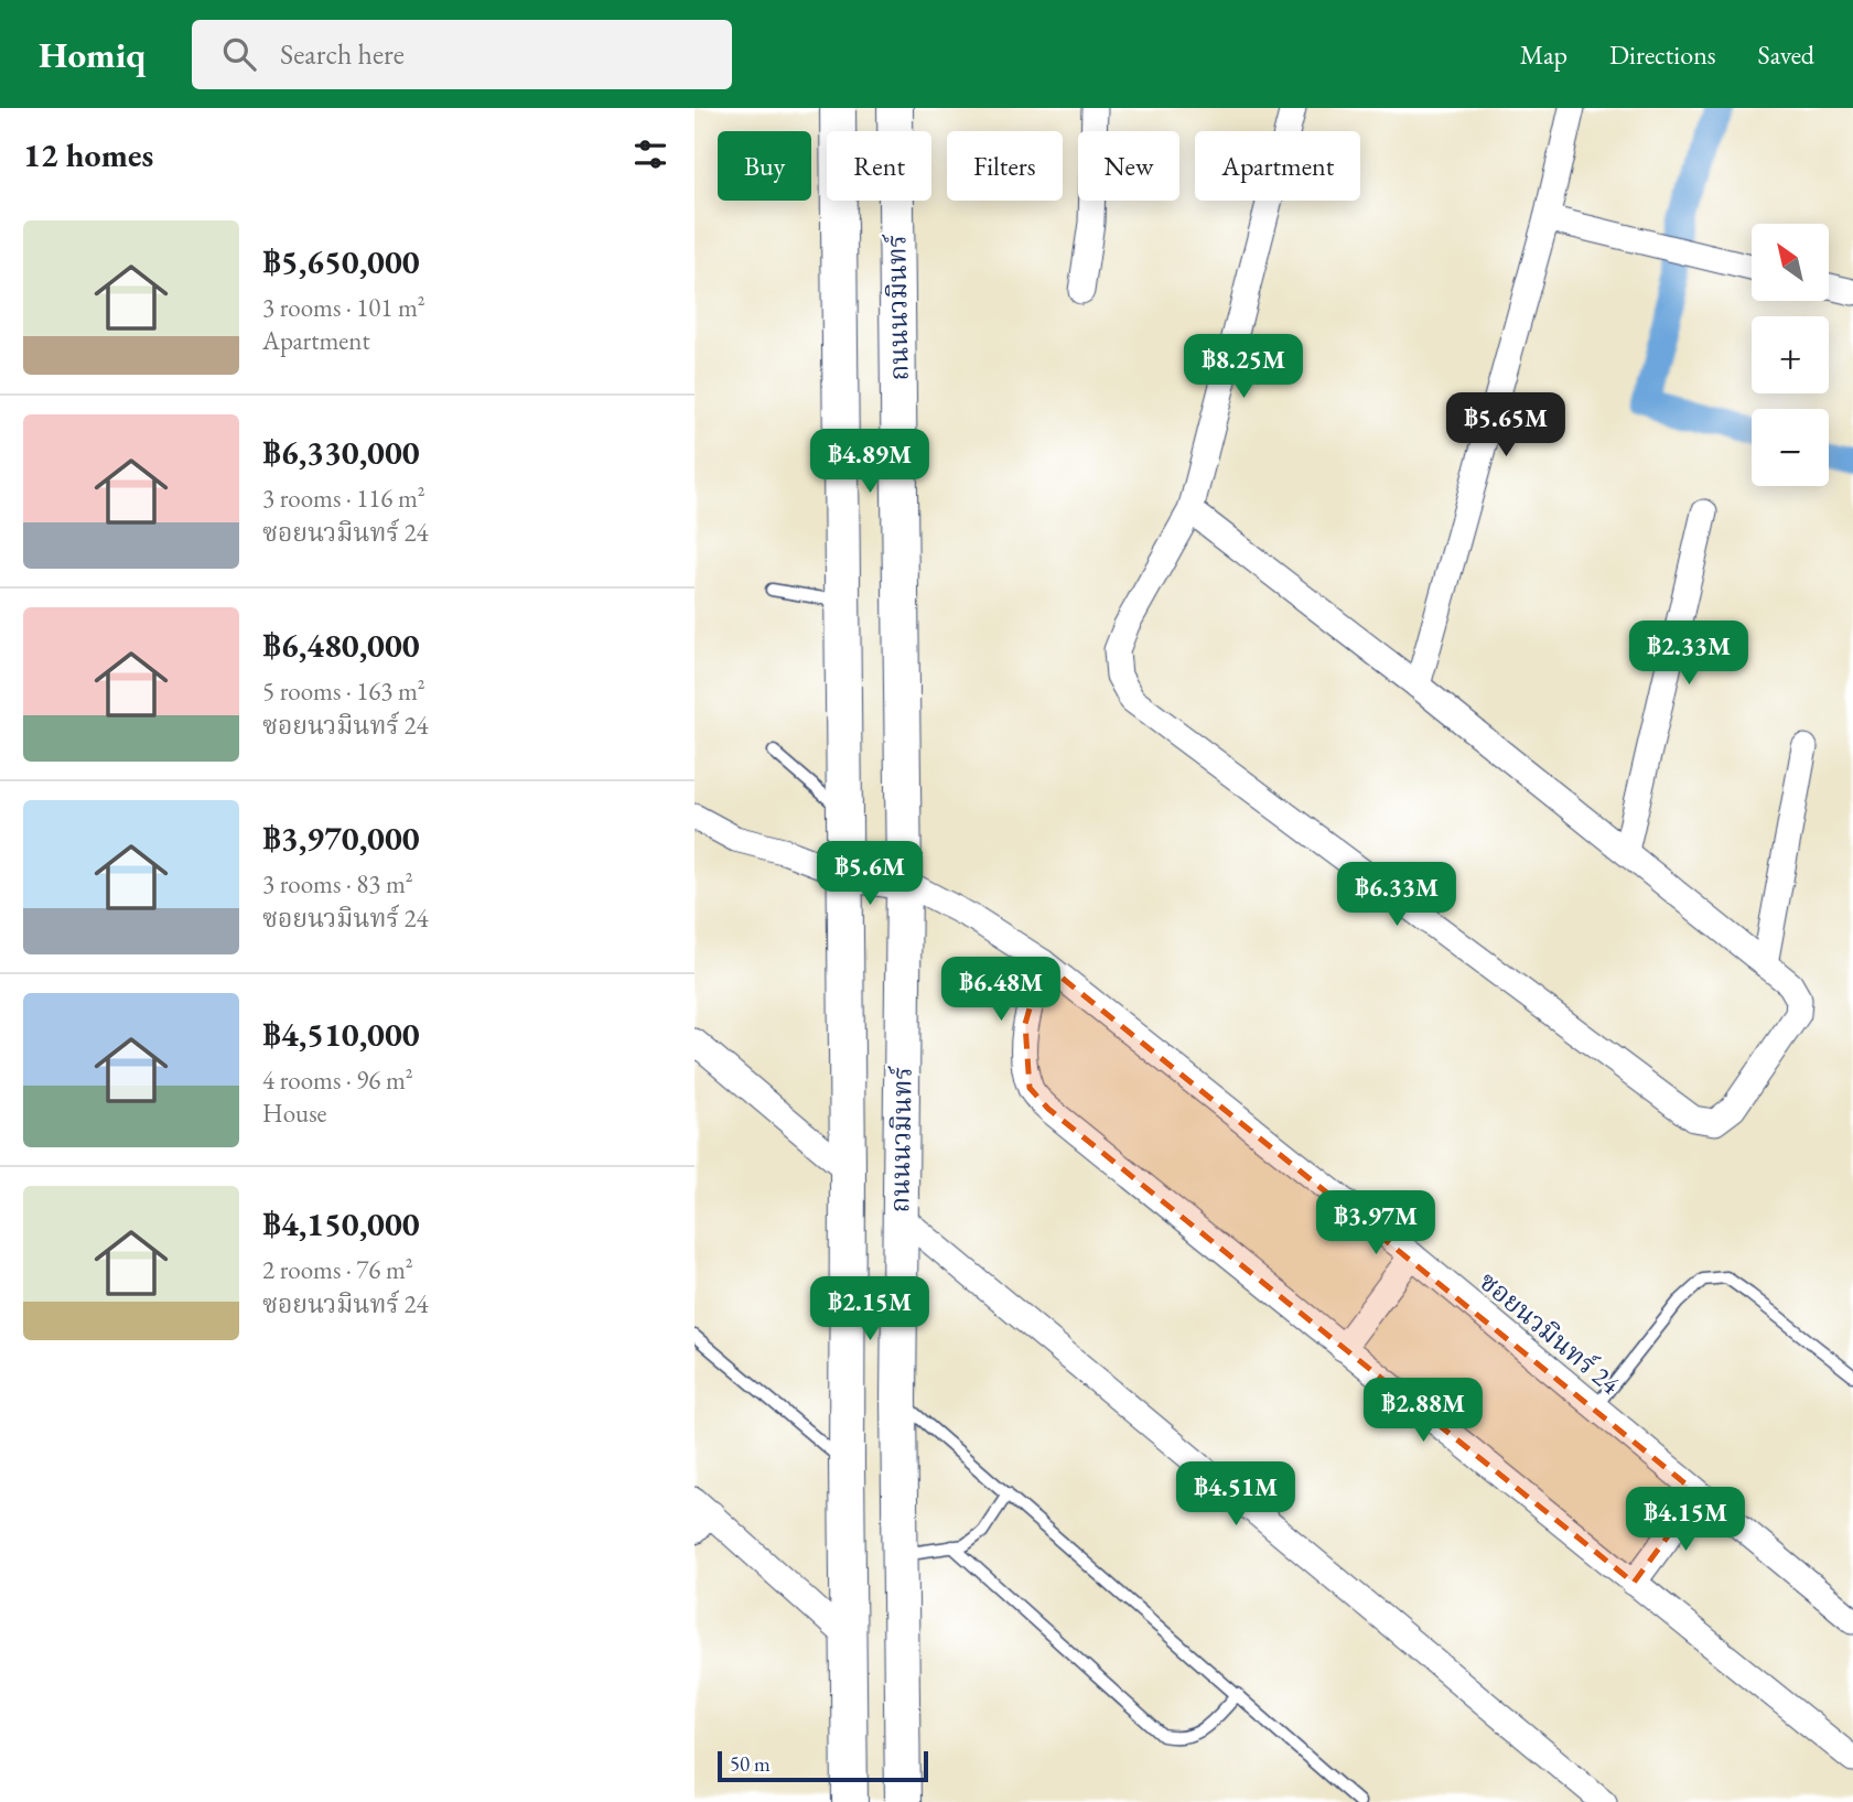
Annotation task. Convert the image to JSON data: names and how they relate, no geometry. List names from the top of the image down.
{
  "streets": {
    "main road": ["ถนนนวมินทร์"],
    "street": ["ซอยนวมินทร์ 24"]
  },
  "crossings": [
    ["ถนนนวมินทร์", "ซอยนวมินทร์ 24"]
  ],
  "scale_bar": "50 m",
  "north": "top left",
  "page": {
    "header": "Homiq",
    "search": "Search here",
    "nav": ["Map", "Directions", "Saved"],
    "heading": "12 homes",
    "chip": [
      "Buy",
      "Rent",
      "Filters",
      "New",
      "Apartment"
    ],
    "list": [
      {
        "name": "฿5,650,000",
        "note": "3 rooms · 101 m² · Apartment"
      },
      {
        "name": "฿6,330,000",
        "note": "3 rooms · 116 m² · ซอยนวมินทร์ 24"
      },
      {
        "name": "฿6,480,000",
        "note": "5 rooms · 163 m² · ซอยนวมินทร์ 24"
      },
      {
        "name": "฿3,970,000",
        "note": "3 rooms · 83 m² · ซอยนวมินทร์ 24"
      },
      {
        "name": "฿4,510,000",
        "note": "4 rooms · 96 m² · House"
      },
      {
        "name": "฿4,150,000",
        "note": "2 rooms · 76 m² · ซอยนวมินทร์ 24"
      }
    ],
    "map_buttons": ["+", "−"],
    "price": [
      "฿8.25M",
      "฿5.65M",
      "฿4.89M",
      "฿2.33M",
      "฿5.6M",
      "฿6.33M",
      "฿6.48M",
      "฿3.97M",
      "฿2.15M",
      "฿2.88M",
      "฿4.51M",
      "฿4.15M"
    ],
    "scale": "50 m"
  }
}
